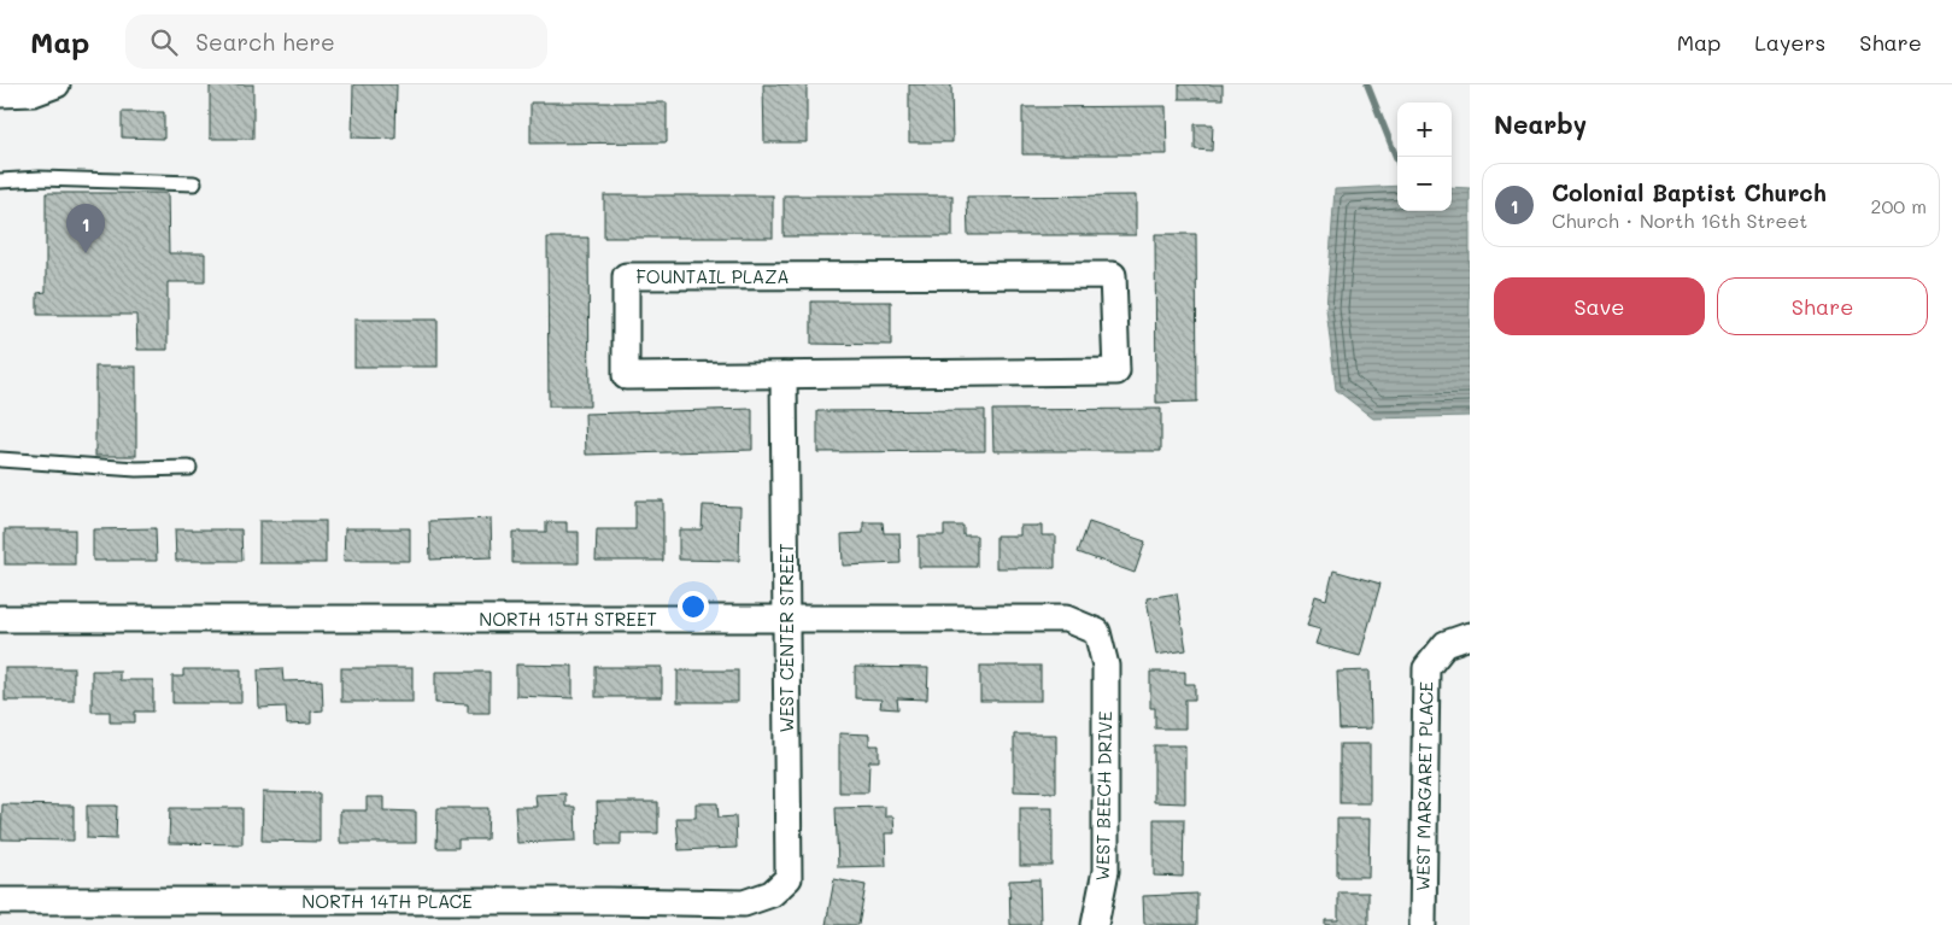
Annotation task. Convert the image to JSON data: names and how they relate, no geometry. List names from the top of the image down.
{
  "streets": {
    "street": [
      "FOUNTAIL PLAZA",
      "NORTH 15TH STREET",
      "WEST CENTER STREET",
      "WEST MARGARET PLACE",
      "WEST BEECH DRIVE",
      "NORTH 14TH PLACE"
    ]
  },
  "crossings": [
    ["FOUNTAIL PLAZA", "WEST CENTER STREET"],
    ["NORTH 15TH STREET", "WEST CENTER STREET"],
    ["NORTH 15TH STREET", "WEST BEECH DRIVE"],
    ["WEST CENTER STREET", "NORTH 14TH PLACE"]
  ],
  "page": {
    "header": "Map",
    "search": "Search here",
    "nav": ["Map", "Layers", "Share"],
    "heading": "Nearby",
    "map_buttons": ["+", "−"],
    "list": [
      {
        "mark": "1",
        "name": "Colonial Baptist Church",
        "note": "Church · North 16th Street",
        "value": "200 m"
      }
    ],
    "pins": "1",
    "buttons": ["Save", "Share"]
  }
}
